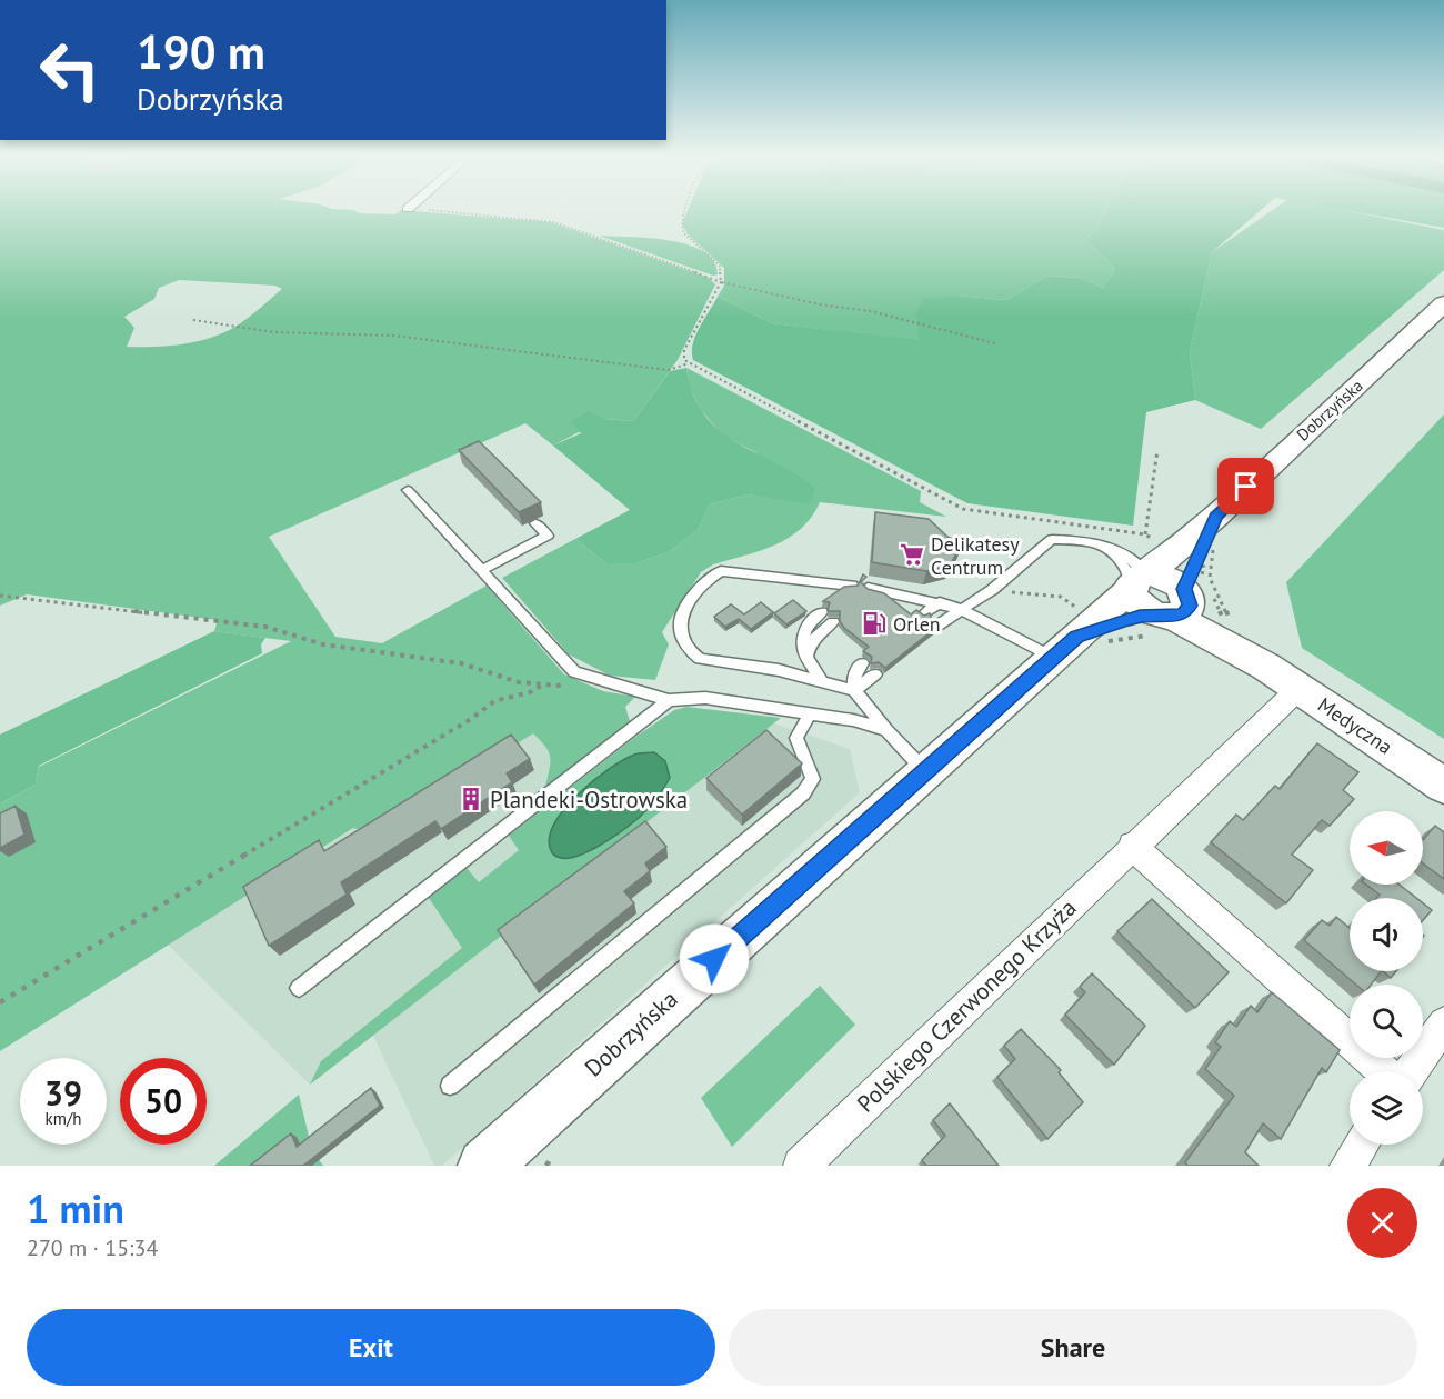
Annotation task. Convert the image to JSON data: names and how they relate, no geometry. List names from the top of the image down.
{
  "streets": {
    "main road": ["Dobrzyńska", "Medyczna"],
    "street": ["Polskiego Czerwonego Krzyża"]
  },
  "crossings": [
    ["Dobrzyńska", "Medyczna"],
    ["Medyczna", "Polskiego Czerwonego Krzyża"]
  ],
  "places": {
    "supermarket": ["Delikatesy Centrum"],
    "fuel station": ["Orlen"],
    "building": ["Plandeki-Ostrowska"]
  },
  "north": "left",
  "page": {
    "turn": ["190 m", "Dobrzyńska"],
    "speed": "39 km/h",
    "limit": "50",
    "heading": ["1 min", "270 m · 15:34"],
    "buttons": ["Exit", "Share"]
  }
}
